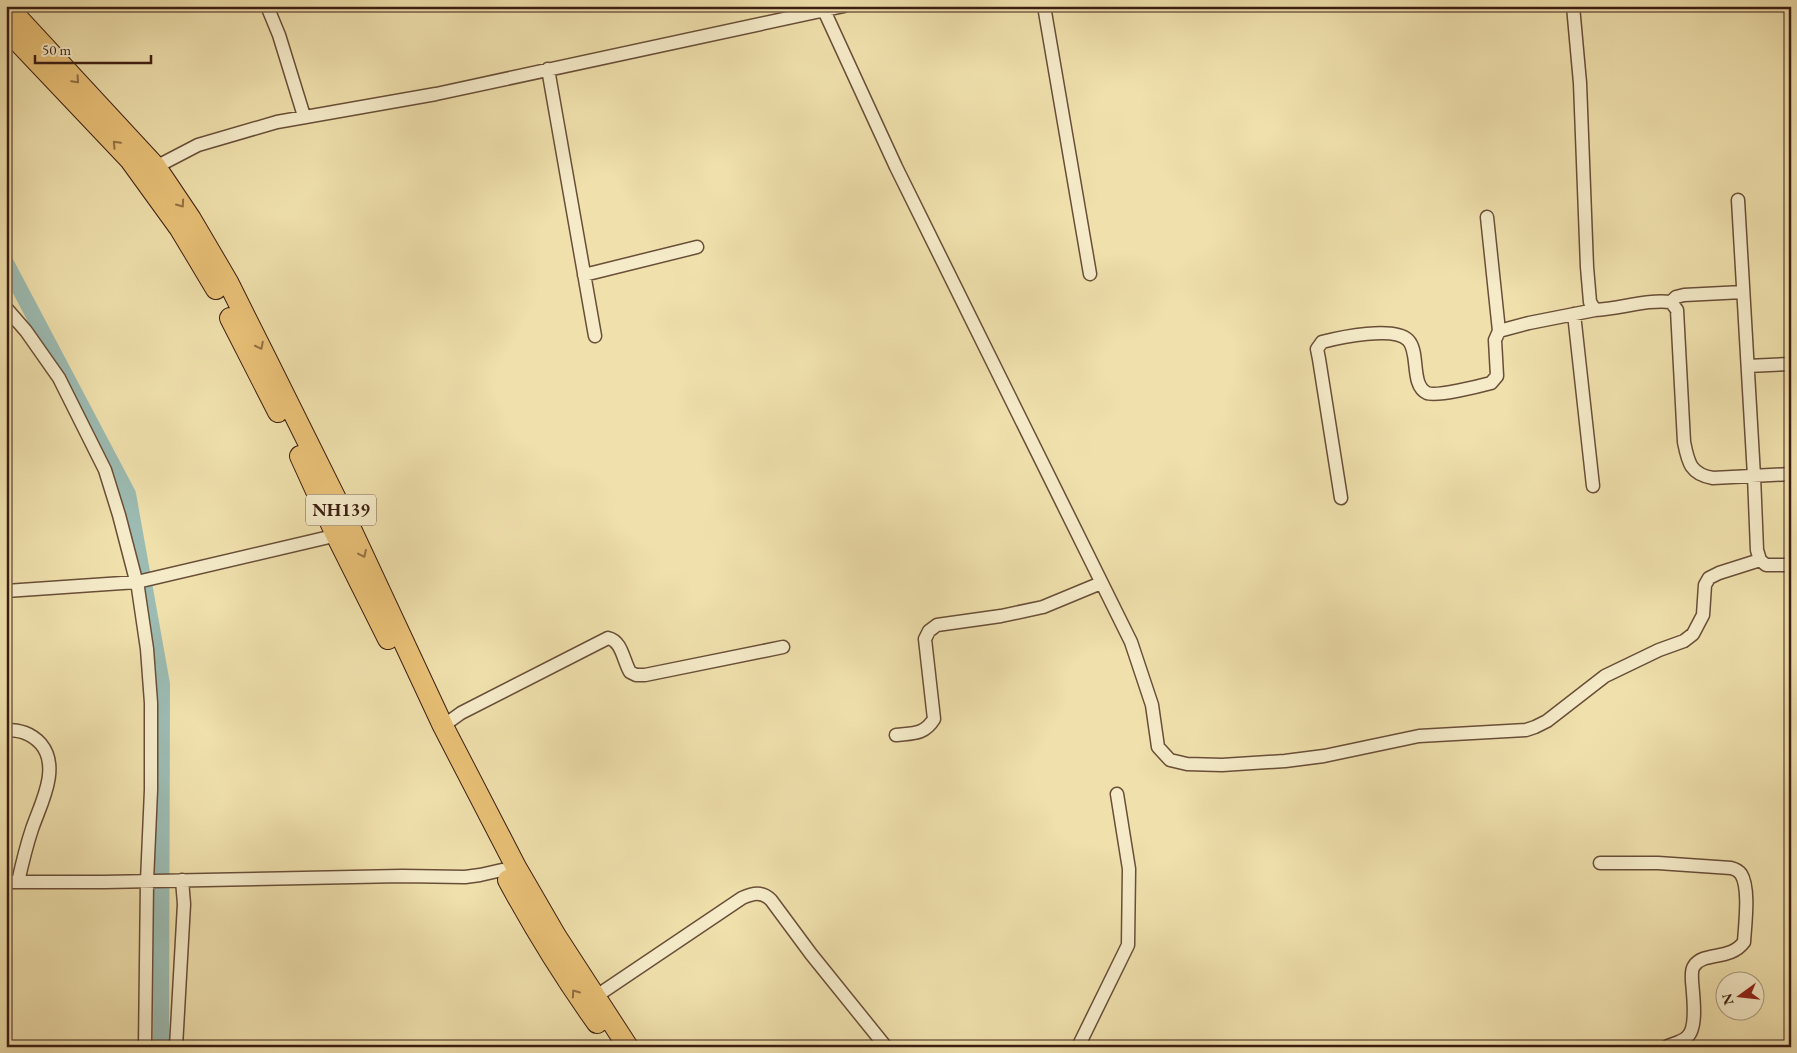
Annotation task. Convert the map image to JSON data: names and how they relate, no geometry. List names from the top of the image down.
{
  "streets": {
    "highway": ["NH139"]
  },
  "scale_bar": "50 m",
  "north": "left"
}
